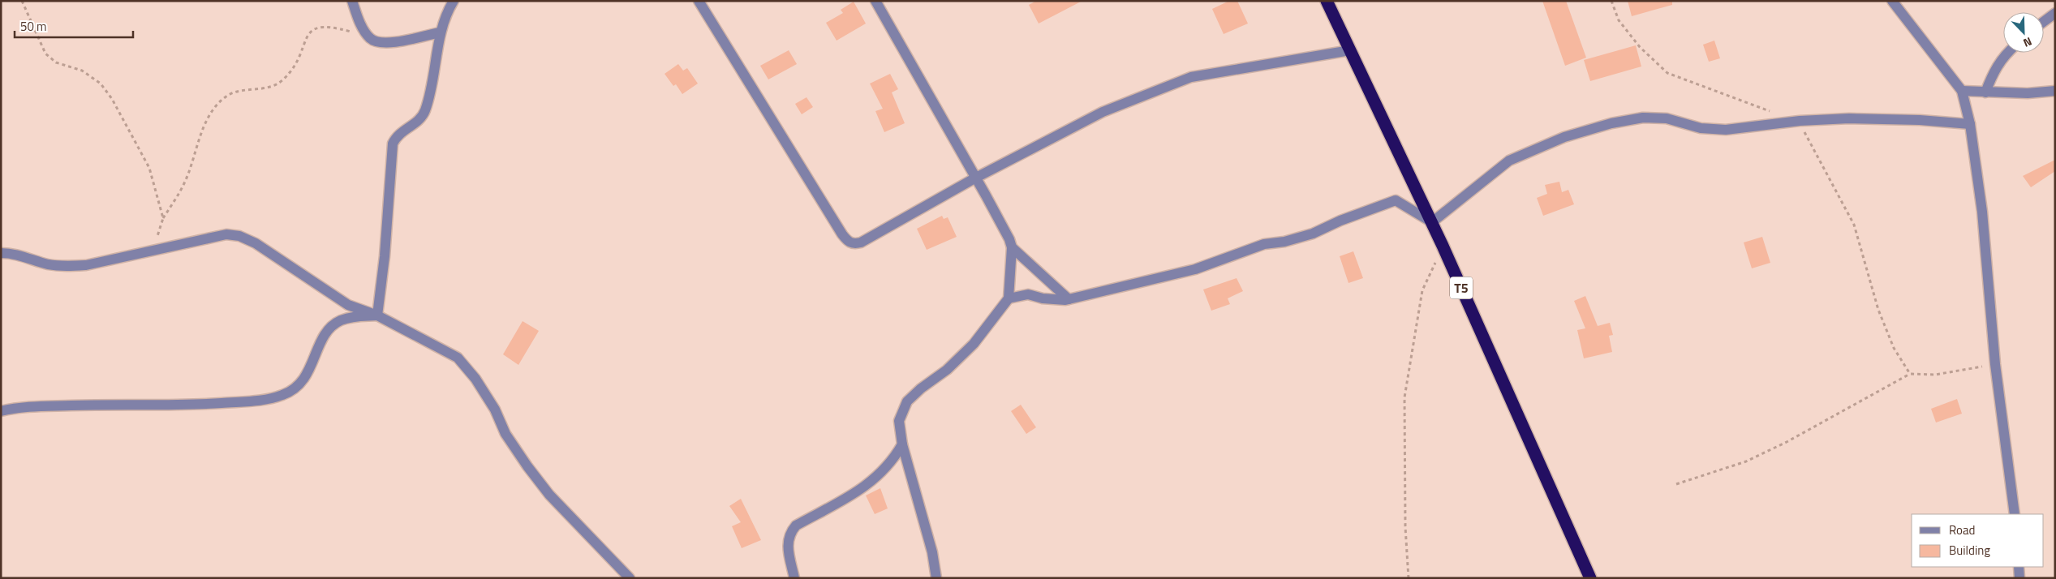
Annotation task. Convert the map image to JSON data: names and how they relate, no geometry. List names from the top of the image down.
{
  "streets": {
    "highway": ["T5"]
  },
  "legend": ["Road", "Building"],
  "scale_bar": "50 m",
  "north": "bottom right"
}
